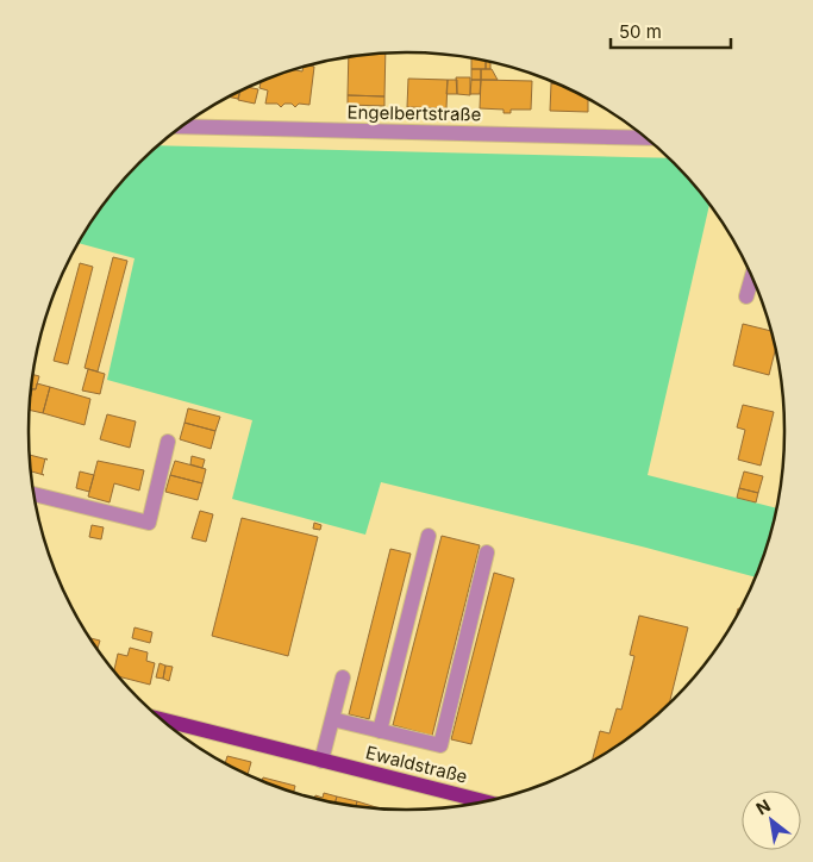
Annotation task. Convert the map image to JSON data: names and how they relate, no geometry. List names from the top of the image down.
{
  "streets": {
    "main road": ["Ewaldstraße"],
    "street": ["Engelbertstraße"]
  },
  "scale_bar": "50 m",
  "north": "top left"
}
